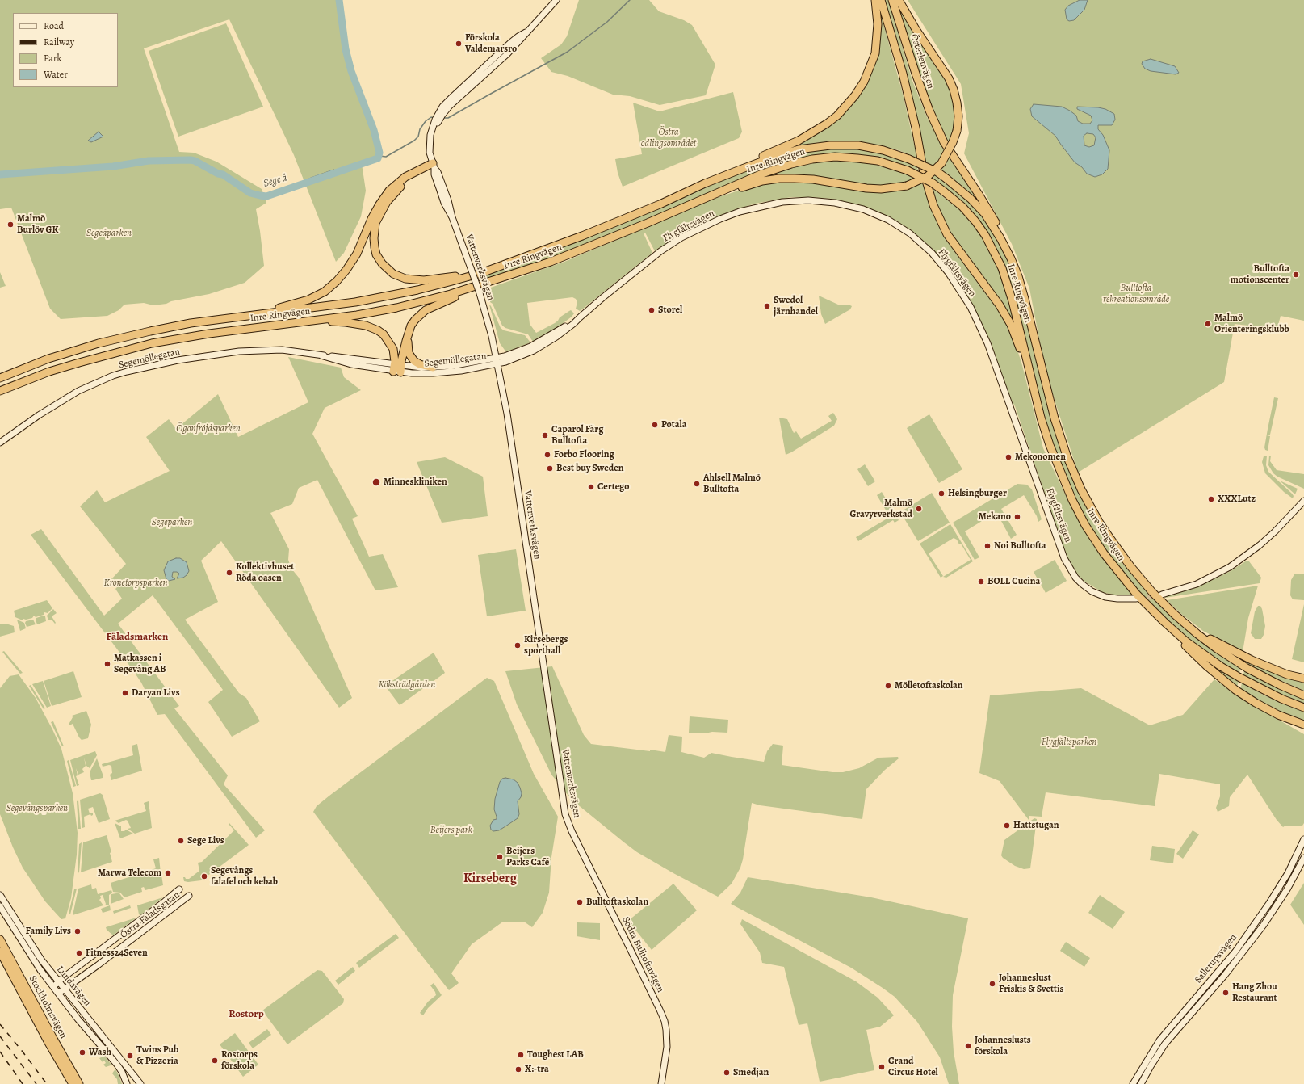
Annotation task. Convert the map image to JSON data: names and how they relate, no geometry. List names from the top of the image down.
{
  "streets": {
    "highway": ["Österlenvägen", "Inre Ringvägen", "Stockholmsvägen"],
    "street": [
      "Flygfältsvägen",
      "Vattenverksvägen",
      "Segemöllegatan",
      "Östra Fäladsgatan",
      "Södra Bulltoftavägen",
      "Sallerupsvägen",
      "Lundavägen"
    ]
  },
  "crossings": [
    ["Österlenvägen", "Inre Ringvägen"],
    ["Flygfältsvägen", "Vattenverksvägen"],
    ["Flygfältsvägen", "Segemöllegatan"],
    ["Vattenverksvägen", "Segemöllegatan"],
    ["Vattenverksvägen", "Södra Bulltoftavägen"],
    ["Östra Fäladsgatan", "Lundavägen"]
  ],
  "districts": ["Fäladsmarken", "Kirseberg", "Rostorp"],
  "water": ["Sege å"],
  "parks": [
    "Östra odlingsområdet",
    "Segeåparken",
    "Bulltofta rekreationsområde",
    "Ögonfröjdsparken",
    "Segeparken",
    "Kronetorpsparken",
    "Köksträdgården",
    "Flygfältsparken",
    "Segevångsparken",
    "Beijers park"
  ],
  "places": [
    "Förskola Valdemarsro",
    "Malmö Burlöv GK",
    "Bulltofta motionscenter",
    "Swedol järnhandel",
    "Storel",
    "Malmö Orienteringsklubb",
    "Potala",
    "Caparol Färg Bulltofta",
    "Forbo Flooring",
    "Mekonomen",
    "Best buy Sweden",
    "Minneskliniken",
    "Ahlsell Malmö Bulltofta",
    "Certego",
    "Helsingburger",
    "XXXLutz",
    "Malmö Gravyrverkstad",
    "Mekano",
    "Noi Bulltofta",
    "Kollektivhuset Röda oasen",
    "BOLL Cucina",
    "Kirsebergs sporthall",
    "Matkassen i Segevång AB",
    "Mölletoftaskolan",
    "Daryan Livs",
    "Hattstugan",
    "Sege Livs",
    "Beijers Parks Café",
    "Marwa Telecom",
    "Segevångs falafel och kebab",
    "Bulltoftaskolan",
    "Family Livs",
    "Fitness24Seven",
    "Johanneslust Friskis & Svettis",
    "Hang Zhou Restaurant",
    "Johanneslusts förskola",
    "Wash",
    "Toughest LAB",
    "Twins Pub & Pizzeria",
    "Rostorps förskola",
    "Grand Circus Hotel",
    "X:-tra",
    "Smedjan"
  ],
  "legend": [
    "Road",
    "Railway",
    "Park",
    "Water"
  ]
}
